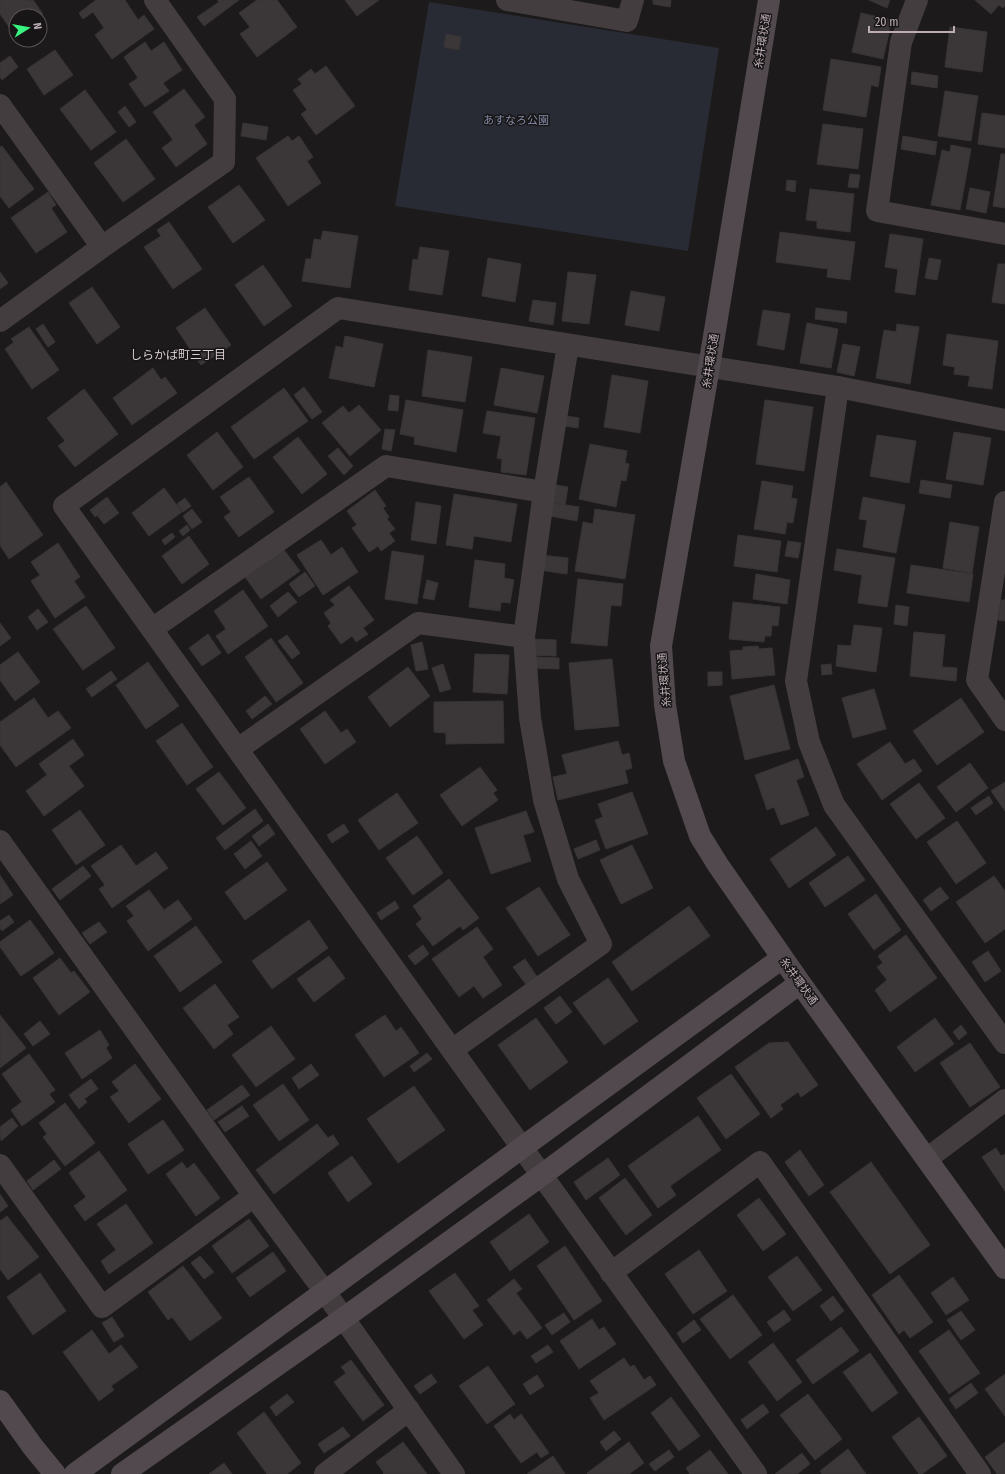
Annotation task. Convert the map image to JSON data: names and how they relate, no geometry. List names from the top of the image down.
{
  "streets": {
    "street": ["糸井環状通"]
  },
  "districts": ["しらかば町三丁目"],
  "parks": ["あすなろ公園"],
  "scale_bar": "20 m",
  "north": "right"
}
